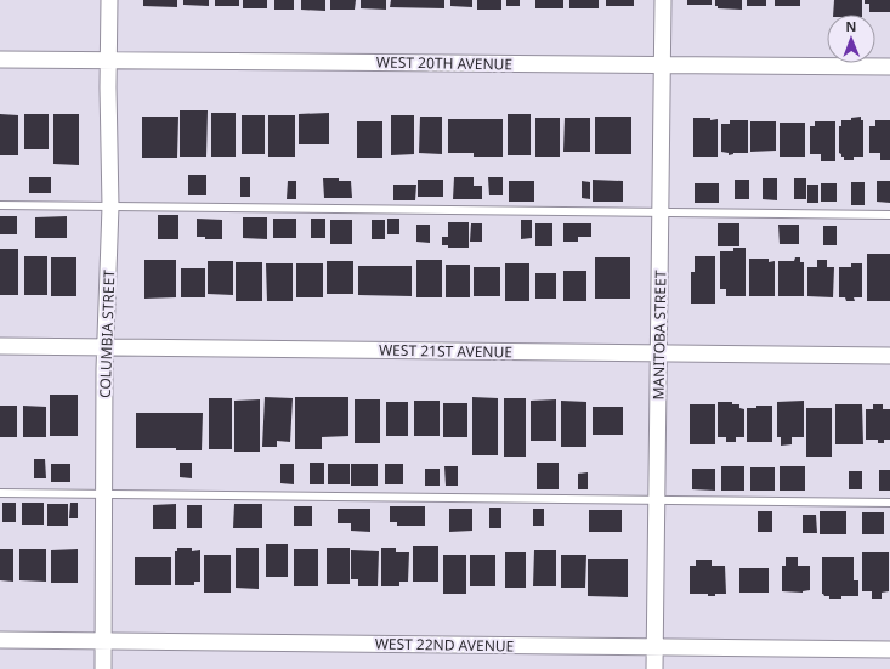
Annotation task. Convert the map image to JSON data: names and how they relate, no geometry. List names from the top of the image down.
{
  "streets": {
    "street": [
      "WEST 20TH AVENUE",
      "COLUMBIA STREET",
      "MANITOBA STREET",
      "WEST 21ST AVENUE",
      "WEST 22ND AVENUE"
    ]
  },
  "crossings": [
    ["WEST 20TH AVENUE", "COLUMBIA STREET"],
    ["WEST 20TH AVENUE", "MANITOBA STREET"],
    ["COLUMBIA STREET", "WEST 21ST AVENUE"],
    ["COLUMBIA STREET", "WEST 22ND AVENUE"],
    ["MANITOBA STREET", "WEST 21ST AVENUE"],
    ["MANITOBA STREET", "WEST 22ND AVENUE"]
  ],
  "north": "top"
}
